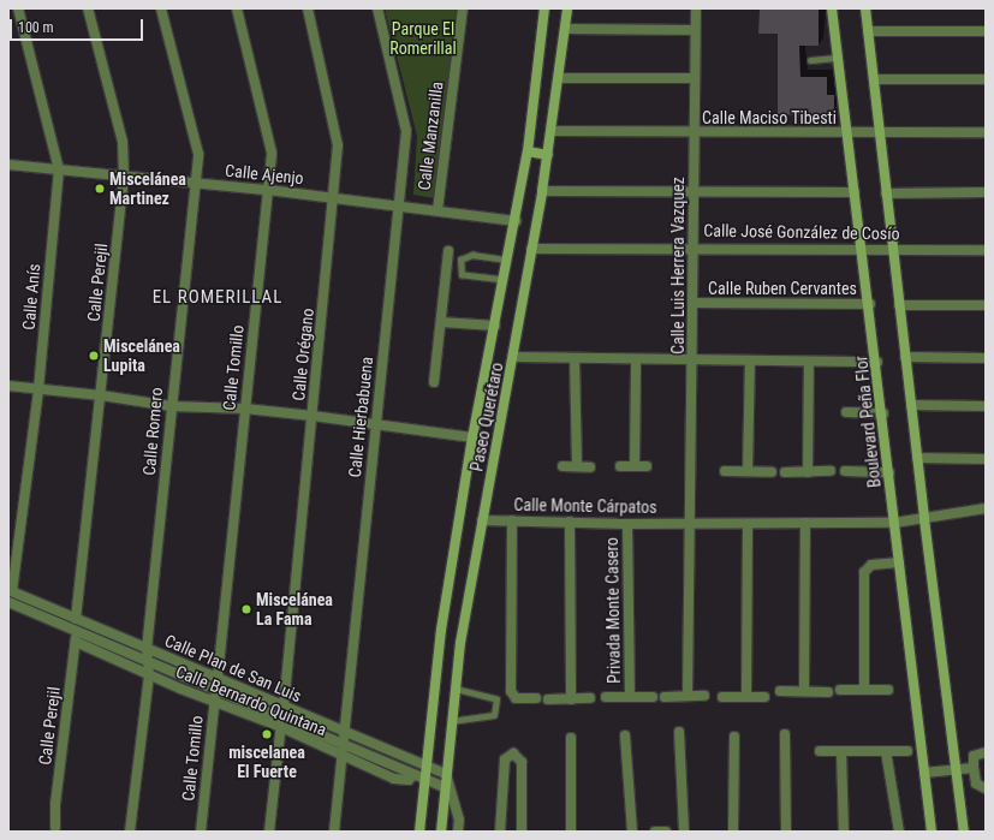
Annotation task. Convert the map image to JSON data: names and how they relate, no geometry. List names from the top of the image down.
{
  "streets": {
    "main road": ["Paseo Querétaro", "Boulevard Peña Flor"],
    "street": [
      "Calle Maciso Tibesti",
      "Calle Manzanilla",
      "Calle Ajenjo",
      "Calle José González de Cosío",
      "Calle Luis Herrera Vazquez",
      "Calle Perejil",
      "Calle Ruben Cervantes",
      "Calle Anís",
      "Calle Orégano",
      "Calle Tomillo",
      "Calle Hierbabuena",
      "Calle Romero",
      "Calle Monte Cárpatos",
      "Privada Monte Casero",
      "Calle Plan de San Luis",
      "Calle Bernardo Quintana"
    ]
  },
  "crossings": [
    ["Calle Maciso Tibesti", "Calle Luis Herrera Vazquez"],
    ["Calle Maciso Tibesti", "Paseo Querétaro"],
    ["Calle Maciso Tibesti", "Boulevard Peña Flor"],
    ["Calle Manzanilla", "Calle Ajenjo"],
    ["Calle Ajenjo", "Calle Perejil"],
    ["Calle Ajenjo", "Calle Anís"],
    ["Calle Ajenjo", "Calle Orégano"],
    ["Calle Ajenjo", "Calle Tomillo"],
    ["Calle Ajenjo", "Calle Hierbabuena"],
    ["Calle Ajenjo", "Paseo Querétaro"],
    ["Calle Ajenjo", "Calle Romero"],
    ["Calle José González de Cosío", "Calle Luis Herrera Vazquez"],
    ["Calle José González de Cosío", "Paseo Querétaro"],
    ["Calle José González de Cosío", "Boulevard Peña Flor"],
    ["Calle Luis Herrera Vazquez", "Calle Ruben Cervantes"],
    ["Calle Luis Herrera Vazquez", "Calle Monte Cárpatos"],
    ["Calle Perejil", "Calle Plan de San Luis"],
    ["Calle Perejil", "Calle Bernardo Quintana"],
    ["Calle Ruben Cervantes", "Boulevard Peña Flor"],
    ["Calle Anís", "Calle Plan de San Luis"],
    ["Calle Orégano", "Calle Plan de San Luis"],
    ["Calle Tomillo", "Calle Plan de San Luis"],
    ["Calle Tomillo", "Calle Bernardo Quintana"],
    ["Calle Hierbabuena", "Calle Plan de San Luis"],
    ["Calle Hierbabuena", "Calle Bernardo Quintana"],
    ["Paseo Querétaro", "Calle Monte Cárpatos"],
    ["Paseo Querétaro", "Calle Plan de San Luis"],
    ["Paseo Querétaro", "Calle Bernardo Quintana"],
    ["Boulevard Peña Flor", "Calle Monte Cárpatos"],
    ["Calle Romero", "Calle Plan de San Luis"],
    ["Calle Romero", "Calle Bernardo Quintana"],
    ["Calle Monte Cárpatos", "Privada Monte Casero"],
    ["Calle Plan de San Luis", "Calle Bernardo Quintana"]
  ],
  "districts": ["EL ROMERILLAL"],
  "parks": ["Parque El Romerillal"],
  "places": [
    "Miscelánea Martinez",
    "Miscelánea Lupita",
    "Miscelánea La Fama",
    "miscelanea El Fuerte"
  ],
  "scale_bar": "100 m"
}
